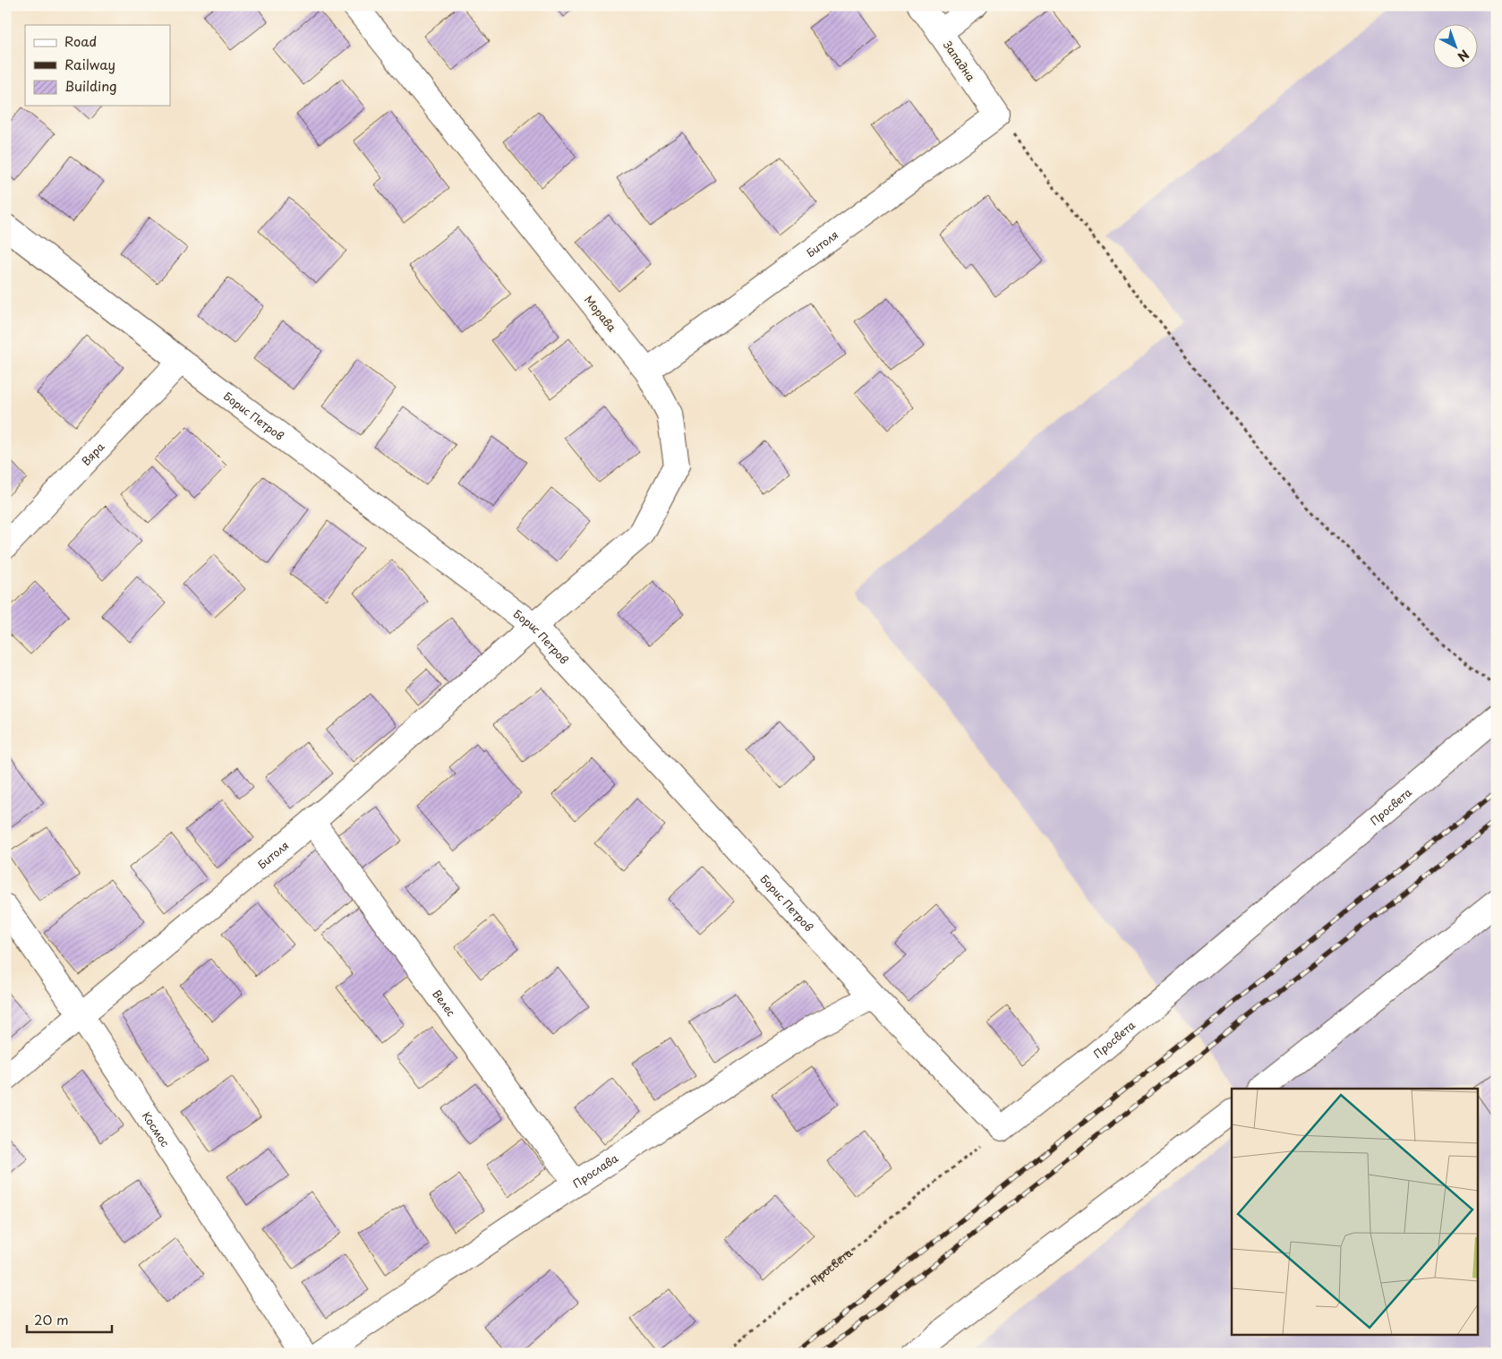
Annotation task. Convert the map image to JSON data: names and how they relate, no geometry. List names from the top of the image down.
{
  "streets": {
    "street": [
      "Западна",
      "Битоля",
      "Морава",
      "Борис Петров",
      "Вяра",
      "Просвета",
      "Велес",
      "Космос",
      "Прослава"
    ]
  },
  "crossings": [
    ["Западна", "Битоля"],
    ["Битоля", "Морава"],
    ["Битоля", "Борис Петров"],
    ["Битоля", "Велес"],
    ["Битоля", "Космос"],
    ["Морава", "Борис Петров"],
    ["Борис Петров", "Вяра"],
    ["Борис Петров", "Просвета"],
    ["Борис Петров", "Прослава"],
    ["Велес", "Прослава"]
  ],
  "legend": ["Road", "Railway", "Building"],
  "scale_bar": "20 m",
  "north": "bottom right"
}
